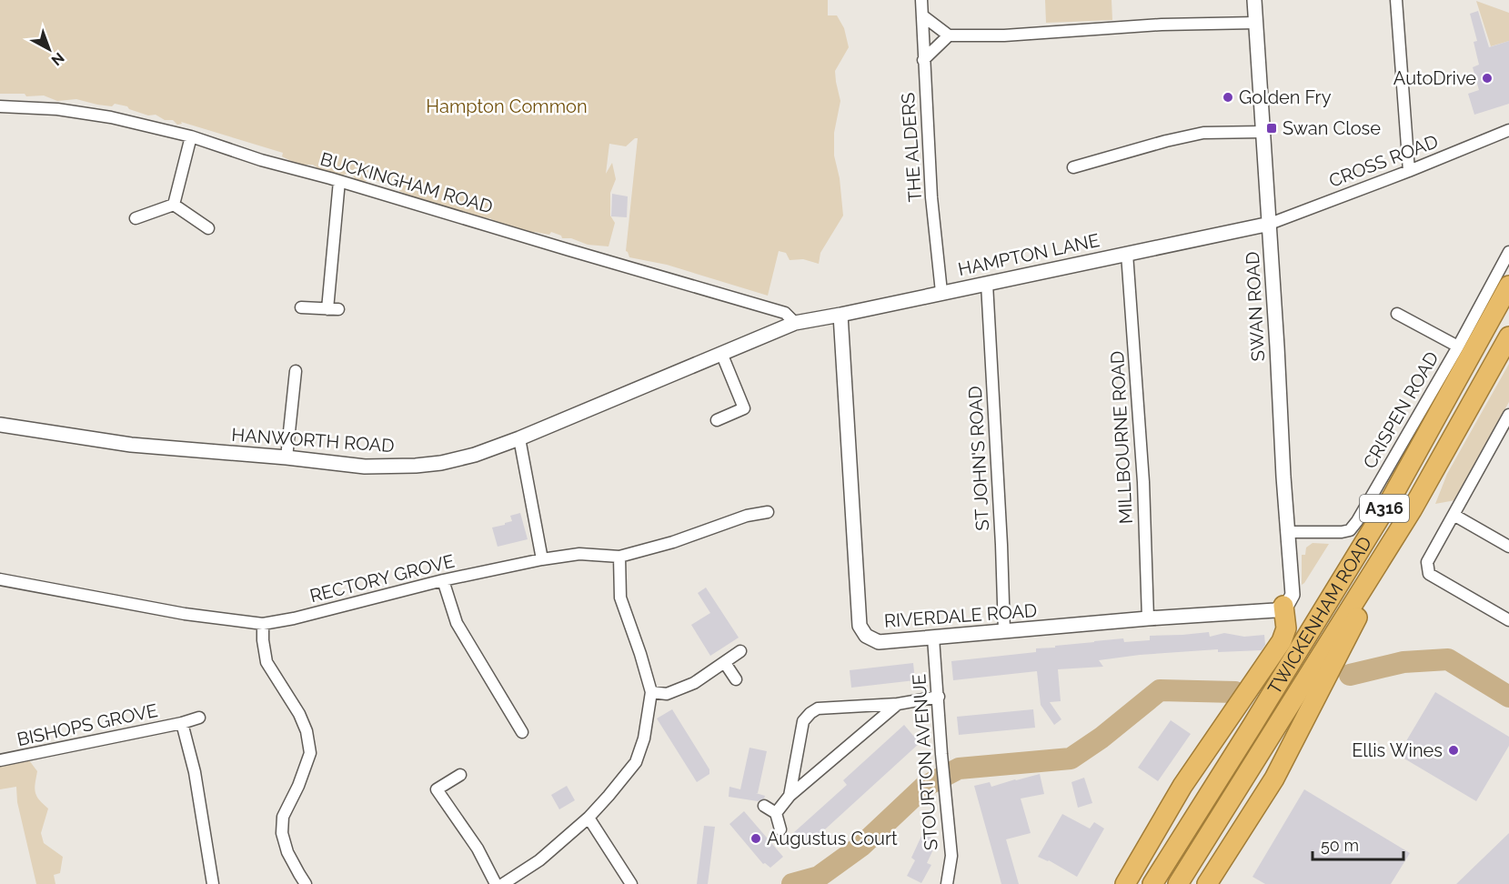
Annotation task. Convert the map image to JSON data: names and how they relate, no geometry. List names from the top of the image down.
{
  "streets": {
    "highway": ["A316", "TWICKENHAM ROAD"],
    "street": [
      "THE ALDERS",
      "CROSS ROAD",
      "BUCKINGHAM ROAD",
      "HAMPTON LANE",
      "SWAN ROAD",
      "CRISPEN ROAD",
      "MILLBOURNE ROAD",
      "HANWORTH ROAD",
      "ST JOHN'S ROAD",
      "RECTORY GROVE",
      "RIVERDALE ROAD",
      "BISHOPS GROVE",
      "STOURTON AVENUE"
    ]
  },
  "crossings": [
    ["THE ALDERS", "HAMPTON LANE"],
    ["CROSS ROAD", "HAMPTON LANE"],
    ["CROSS ROAD", "SWAN ROAD"],
    ["BUCKINGHAM ROAD", "HAMPTON LANE"],
    ["BUCKINGHAM ROAD", "HANWORTH ROAD"],
    ["HAMPTON LANE", "SWAN ROAD"],
    ["HAMPTON LANE", "MILLBOURNE ROAD"],
    ["HAMPTON LANE", "HANWORTH ROAD"],
    ["HAMPTON LANE", "ST JOHN'S ROAD"],
    ["HAMPTON LANE", "RIVERDALE ROAD"],
    ["SWAN ROAD", "CRISPEN ROAD"],
    ["SWAN ROAD", "RIVERDALE ROAD"],
    ["MILLBOURNE ROAD", "RIVERDALE ROAD"],
    ["ST JOHN'S ROAD", "RIVERDALE ROAD"],
    ["RIVERDALE ROAD", "STOURTON AVENUE"]
  ],
  "parks": ["Hampton Common"],
  "places": {
    "other": [
      "AutoDrive",
      "Golden Fry",
      "Ellis Wines",
      "Augustus Court"
    ],
    "transit": ["Swan Close"]
  },
  "scale_bar": "50 m",
  "north": "bottom right"
}
